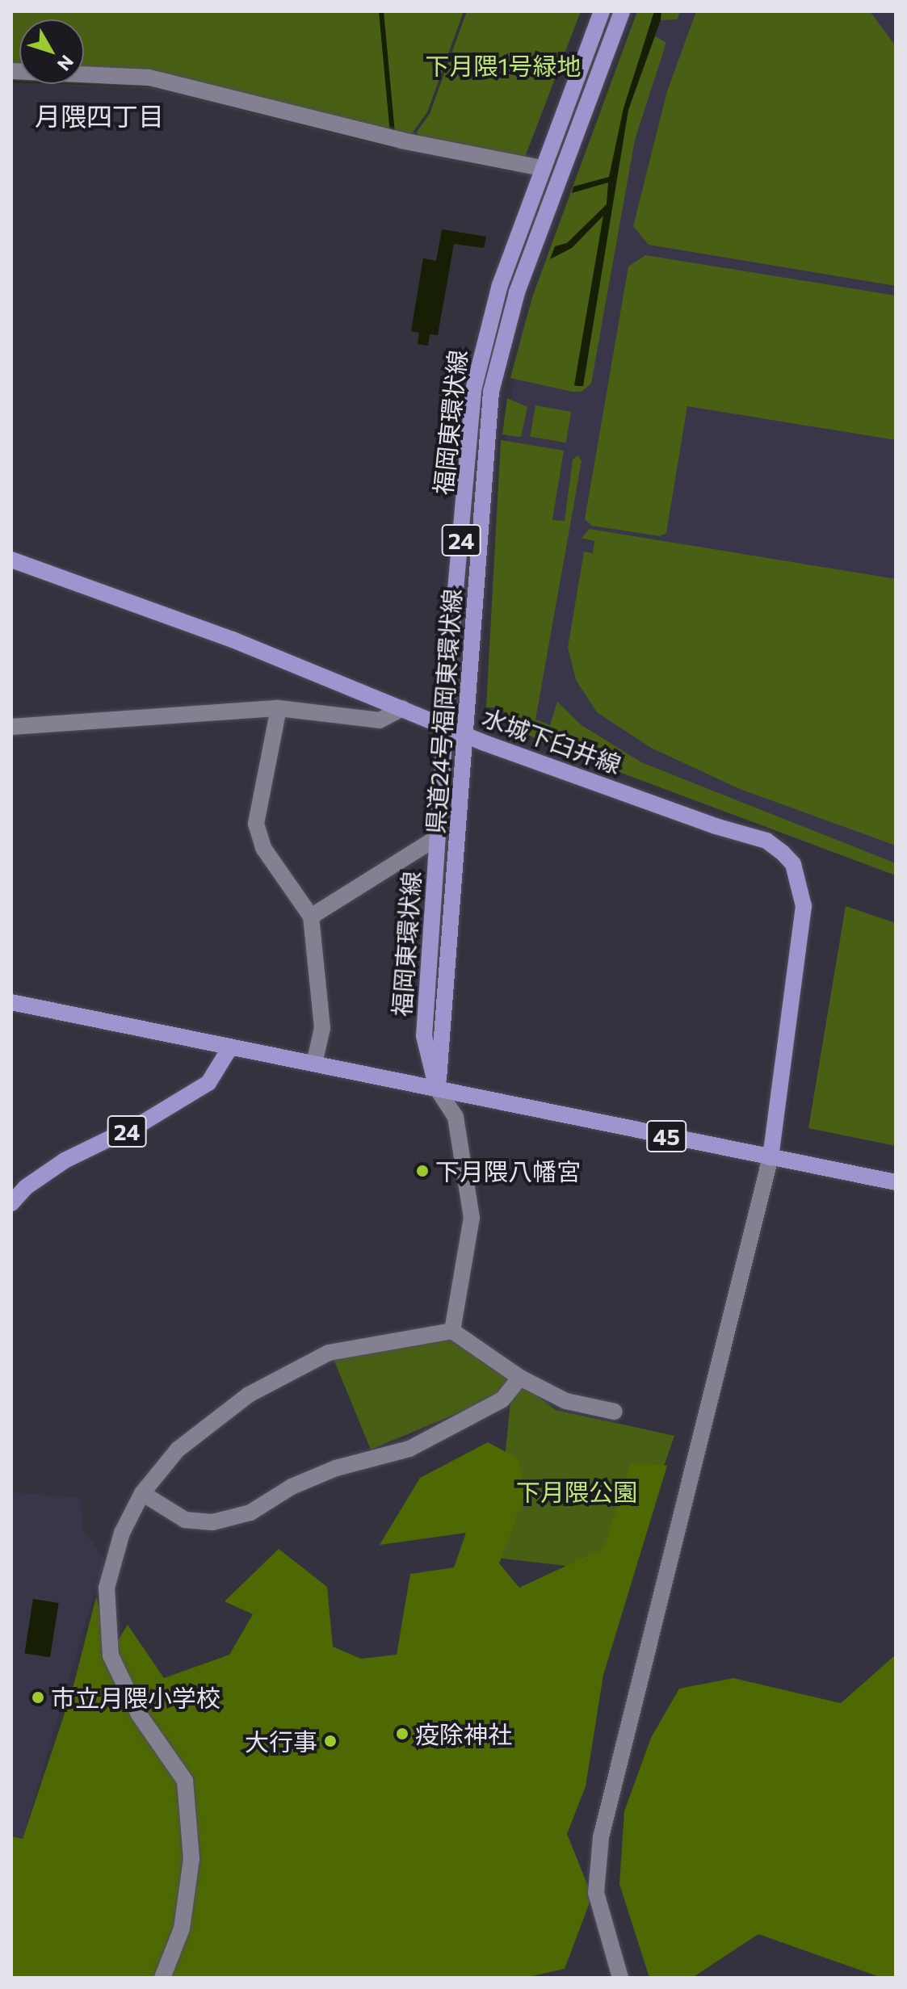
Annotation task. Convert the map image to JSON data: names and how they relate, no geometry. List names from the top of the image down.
{
  "streets": {
    "main road": [
      "福岡東環状線",
      "24",
      "県道24号福岡東環状線",
      "水城下臼井線",
      "45"
    ]
  },
  "crossings": [
    ["福岡東環状線", "県道24号福岡東環状線"],
    ["福岡東環状線", "水城下臼井線"],
    ["福岡東環状線", "45"],
    ["県道24号福岡東環状線", "水城下臼井線"],
    ["県道24号福岡東環状線", "45"],
    ["水城下臼井線", "45"]
  ],
  "districts": ["月隈四丁目"],
  "parks": ["下月隈1号緑地", "下月隈公園"],
  "places": [
    "下月隈八幡宮",
    "市立月隈小学校",
    "疫除神社",
    "大行事"
  ],
  "north": "bottom right"
}
